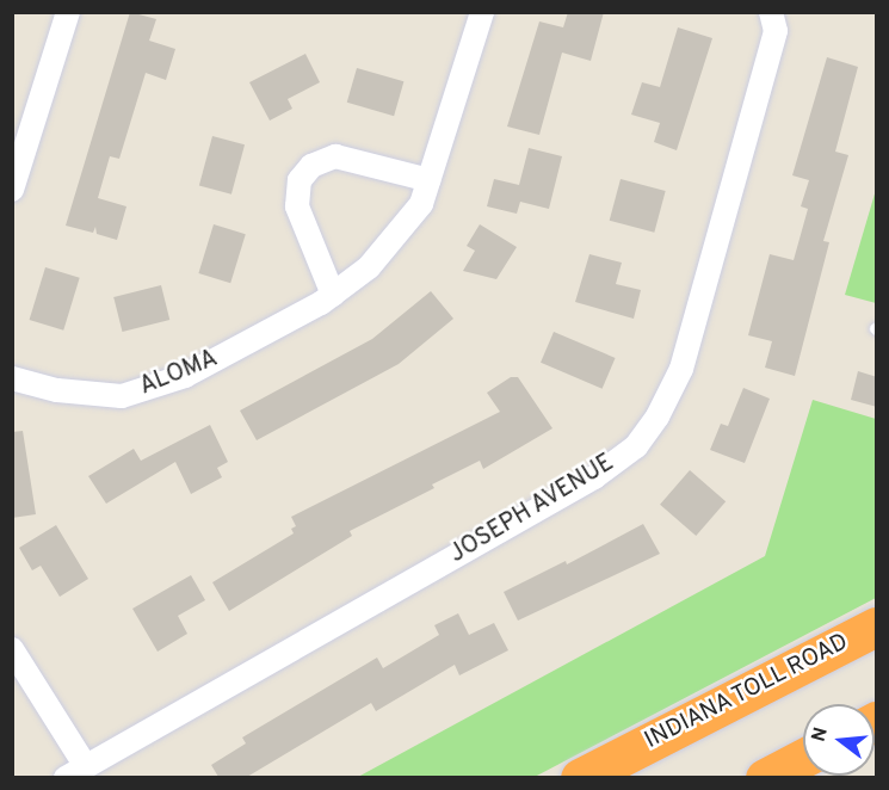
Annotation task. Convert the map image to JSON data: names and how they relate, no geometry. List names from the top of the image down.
{
  "streets": {
    "highway": ["INDIANA TOLL ROAD"],
    "street": ["ALOMA", "JOSEPH AVENUE"]
  },
  "north": "left"
}
